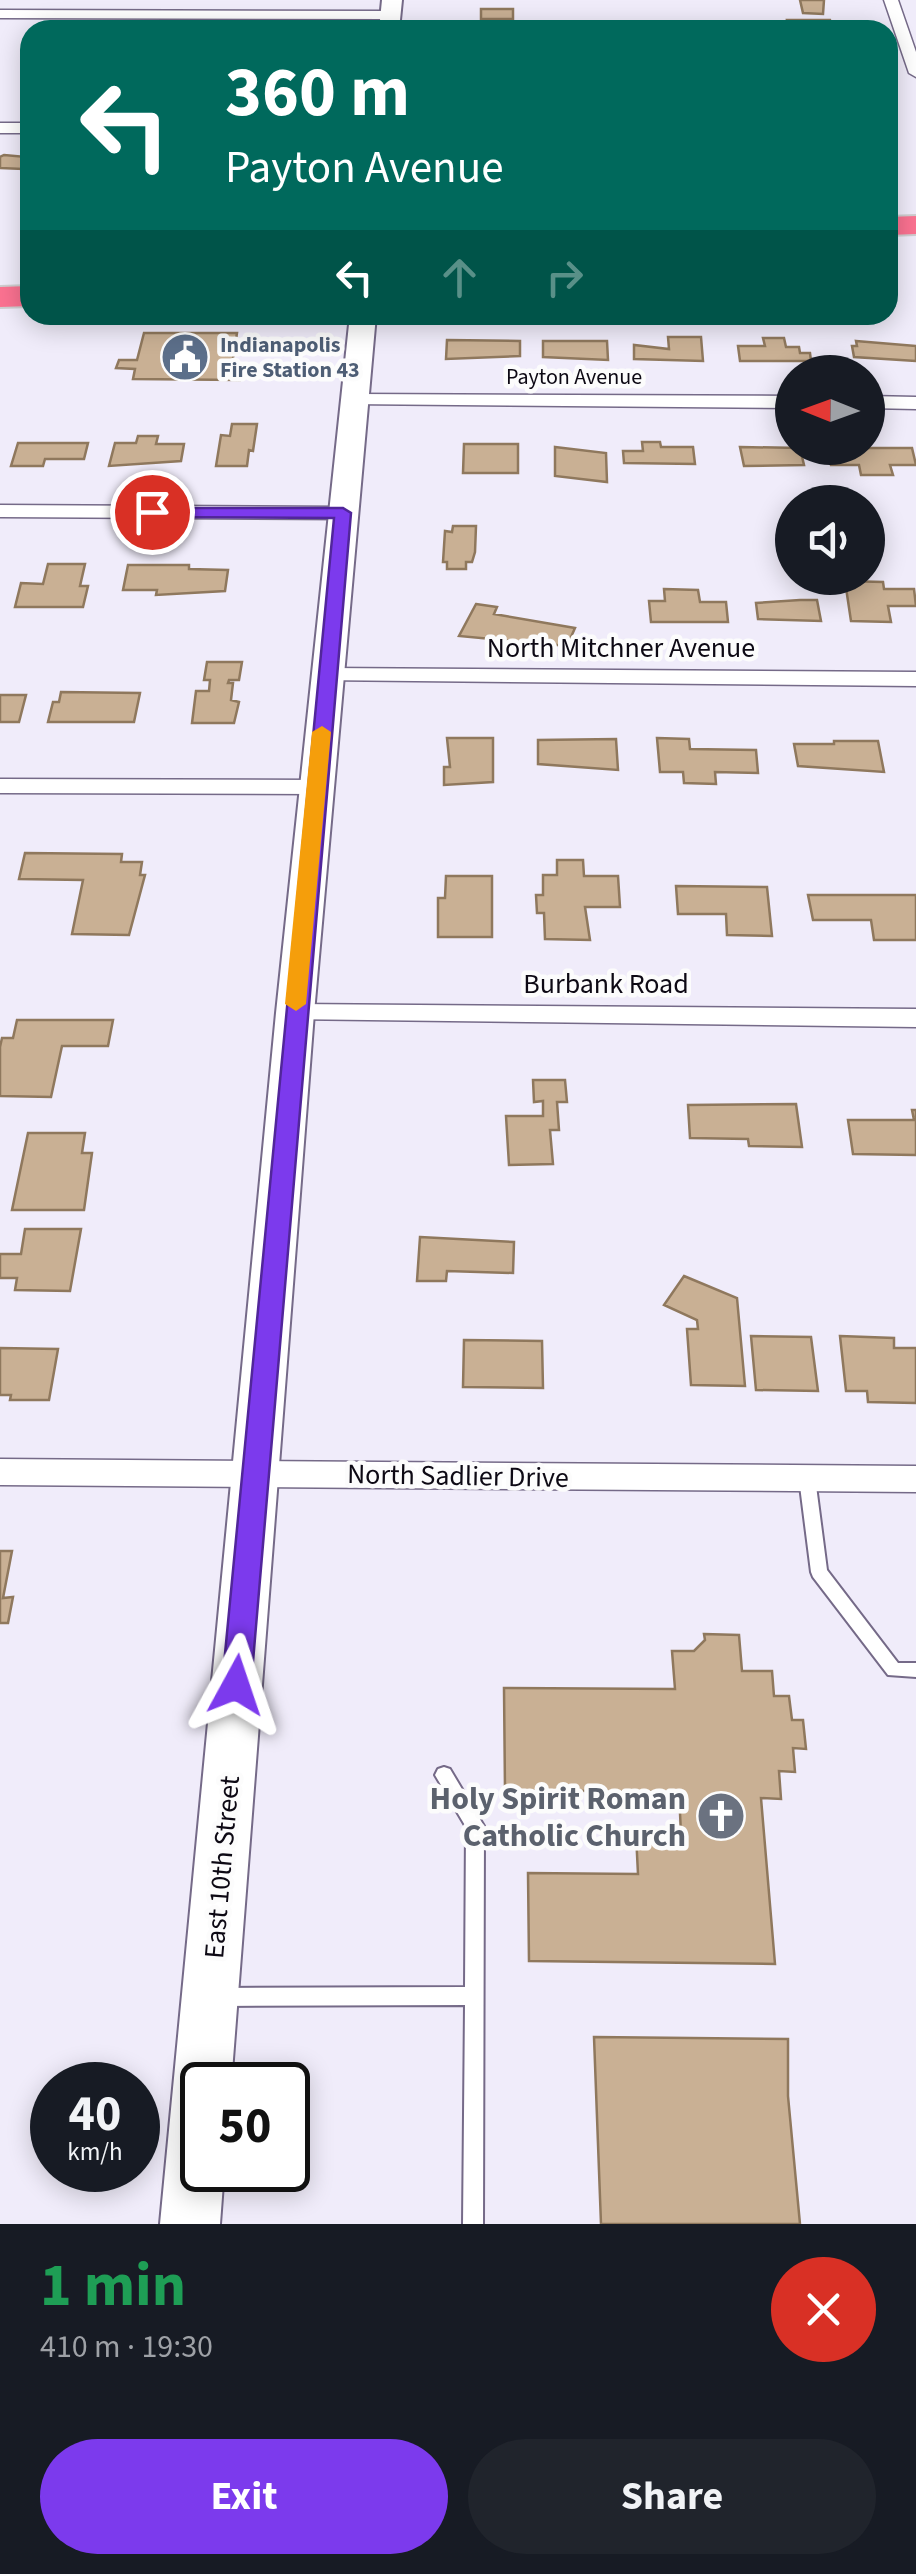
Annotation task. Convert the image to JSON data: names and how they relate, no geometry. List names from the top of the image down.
{
  "streets": {
    "main road": ["East 10th Street"],
    "street": [
      "Payton Avenue",
      "North Mitchner Avenue",
      "Burbank Road",
      "North Sadlier Drive"
    ]
  },
  "crossings": [
    ["Payton Avenue", "East 10th Street"],
    ["North Mitchner Avenue", "East 10th Street"],
    ["Burbank Road", "East 10th Street"],
    ["North Sadlier Drive", "East 10th Street"]
  ],
  "places": {
    "public building": ["Indianapolis Fire Station 43"],
    "church": ["Holy Spirit Roman Catholic Church"]
  },
  "north": "left",
  "page": {
    "turn": ["360 m", "Payton Avenue"],
    "speed": "40 km/h",
    "limit": "50",
    "heading": ["1 min", "410 m · 19:30"],
    "buttons": ["Exit", "Share"]
  }
}
